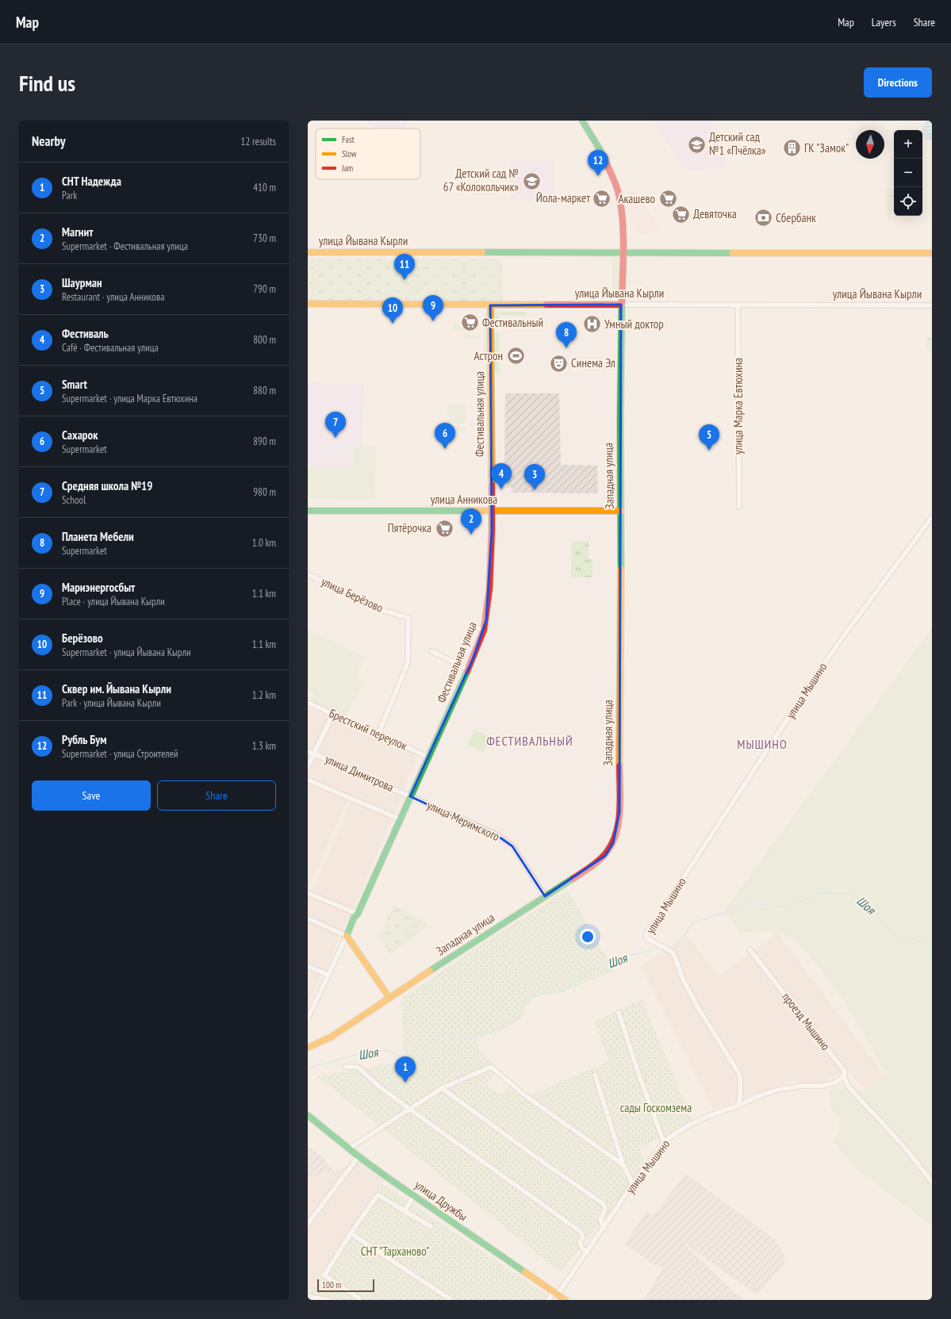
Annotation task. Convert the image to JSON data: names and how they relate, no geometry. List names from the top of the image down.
{
  "streets": {
    "main road": [
      "улица Йывана Кырли",
      "Фестивальная улица",
      "Западная улица",
      "улица Анникова",
      "улица Дружбы"
    ],
    "street": [
      "улица Марка Евтюхина",
      "улица Берёзово",
      "улица Мышино",
      "Брестский переулок",
      "улица Димитрова",
      "улица Меримского",
      "проезд Мышино"
    ]
  },
  "crossings": [
    ["улица Йывана Кырли", "улица Марка Евтюхина"],
    ["улица Йывана Кырли", "Фестивальная улица"],
    ["улица Йывана Кырли", "Западная улица"],
    ["Фестивальная улица", "улица Анникова"],
    ["Фестивальная улица", "Брестский переулок"],
    ["Фестивальная улица", "улица Димитрова"],
    ["Фестивальная улица", "улица Меримского"],
    ["Западная улица", "улица Анникова"],
    ["Западная улица", "улица Меримского"],
    ["улица Берёзово", "Брестский переулок"],
    ["улица Мышино", "улица Дружбы"],
    ["улица Димитрова", "улица Меримского"]
  ],
  "districts": ["ФЕСТИВАЛЬНЫЙ", "МЫШИНО"],
  "water": ["Шоя"],
  "parks": ["сады Госкомзема", "СНТ \"Тарханово\""],
  "places": {
    "school or university": ["Детский сад №1 «Пчёлка»", "Детский сад № 67 «Колокольчик»"],
    "building": ["ГК \"Замок\""],
    "supermarket": [
      "Йола-маркет",
      "Акашево",
      "Девяточка",
      "Фестивальный",
      "Пятёрочка"
    ],
    "bank": ["Сбербанк"],
    "hospital": ["Умный доктор"],
    "sports": ["Астрон"],
    "theatre": ["Синема Эл"]
  },
  "legend": ["Fast", "Slow", "Jam"],
  "scale_bar": "100 m",
  "north": "bottom",
  "page": {
    "header": "Map",
    "nav": ["Map", "Layers", "Share"],
    "buttons": [
      "Directions",
      ["Save", "Share"]
    ],
    "title": "Find us",
    "heading": ["Nearby", "12 results"],
    "map_buttons": ["+", "−"],
    "pins": [
      "12",
      "11",
      "9",
      "10",
      "8",
      "7",
      "6",
      "5",
      "4",
      "3",
      "2",
      "1"
    ],
    "list": [
      {
        "mark": "1",
        "name": "СНТ Надежда",
        "note": "Park",
        "value": "410 m"
      },
      {
        "mark": "2",
        "name": "Магнит",
        "note": "Supermarket · Фестивальная улица",
        "value": "730 m"
      },
      {
        "mark": "3",
        "name": "Шаурман",
        "note": "Restaurant · улица Анникова",
        "value": "790 m"
      },
      {
        "mark": "4",
        "name": "Фестиваль",
        "note": "Café · Фестивальная улица",
        "value": "800 m"
      },
      {
        "mark": "5",
        "name": "Smart",
        "note": "Supermarket · улица Марка Евтюхина",
        "value": "880 m"
      },
      {
        "mark": "6",
        "name": "Сахарок",
        "note": "Supermarket",
        "value": "890 m"
      },
      {
        "mark": "7",
        "name": "Средняя школа №19",
        "note": "School",
        "value": "980 m"
      },
      {
        "mark": "8",
        "name": "Планета Мебели",
        "note": "Supermarket",
        "value": "1.0 km"
      },
      {
        "mark": "9",
        "name": "Мариэнергосбыт",
        "note": "Place · улица Йывана Кырли",
        "value": "1.1 km"
      },
      {
        "mark": "10",
        "name": "Берёзово",
        "note": "Supermarket · улица Йывана Кырли",
        "value": "1.1 km"
      },
      {
        "mark": "11",
        "name": "Сквер им. Йывана Кырли",
        "note": "Park · улица Йывана Кырли",
        "value": "1.2 km"
      },
      {
        "mark": "12",
        "name": "Рубль Бум",
        "note": "Supermarket · улица Строителей",
        "value": "1.3 km"
      }
    ],
    "scale": "100 m"
  }
}
